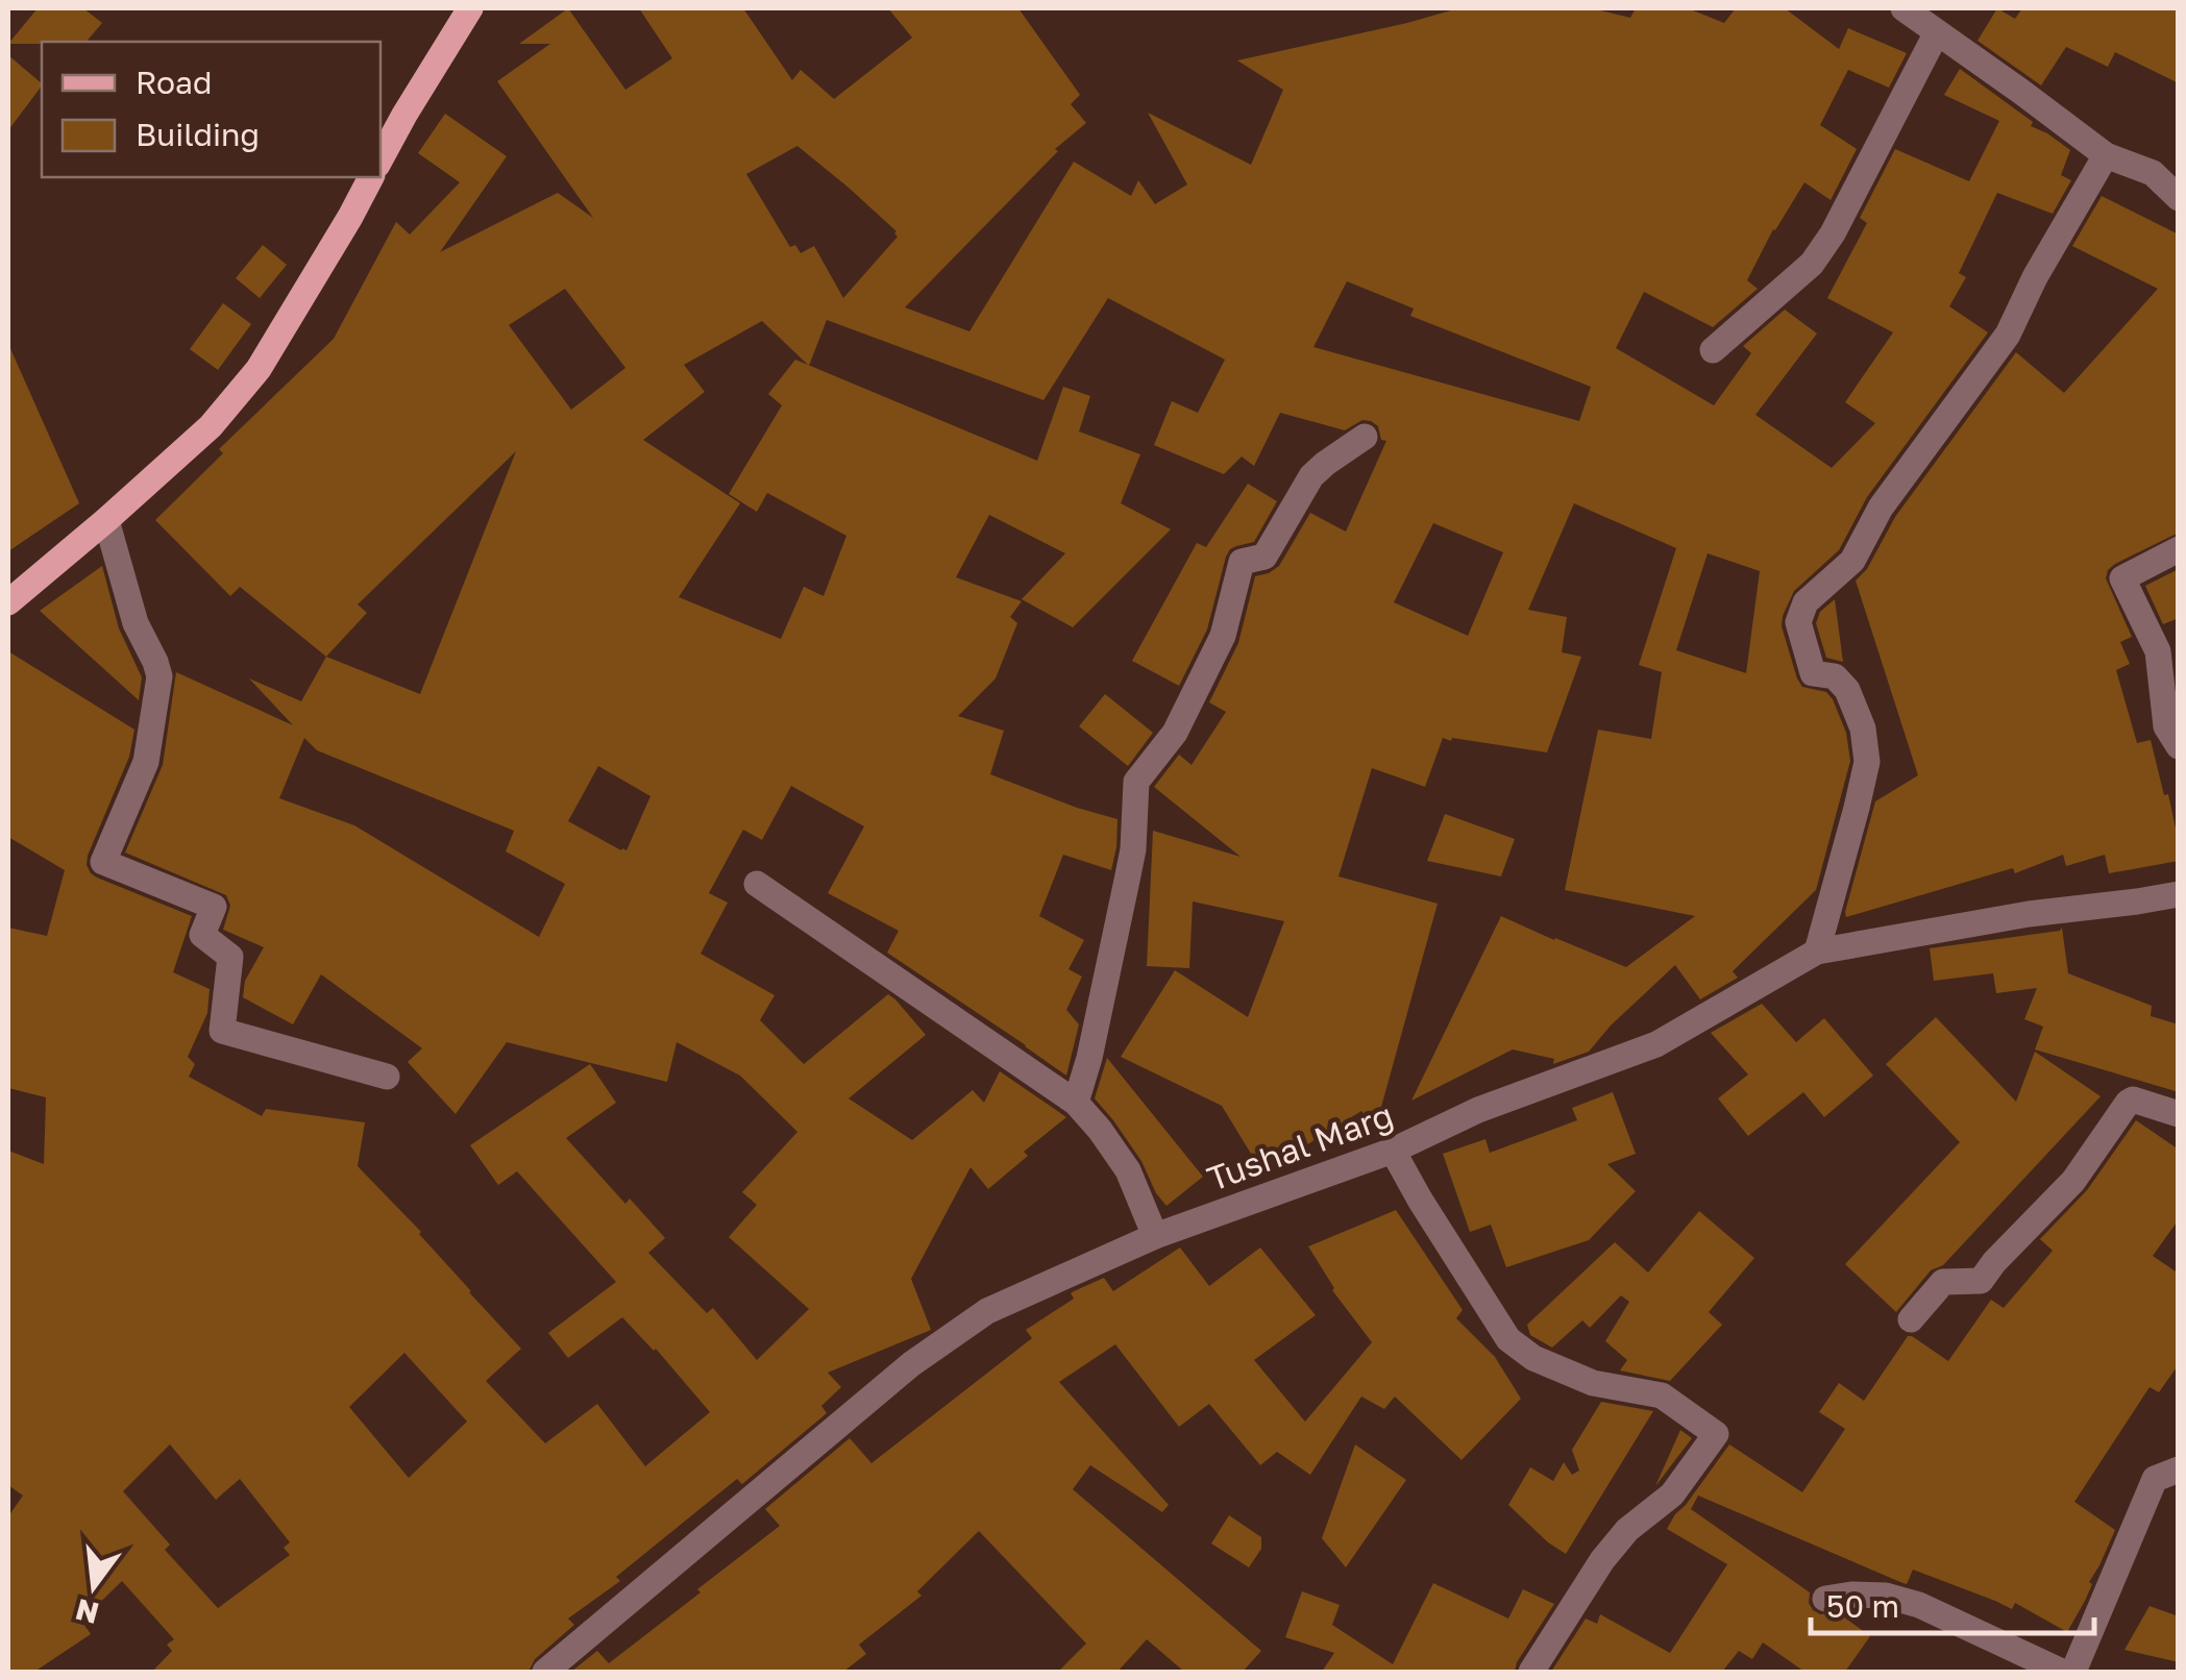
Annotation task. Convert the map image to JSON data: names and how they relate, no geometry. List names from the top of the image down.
{
  "streets": {
    "street": ["Tushal Marg"]
  },
  "legend": ["Road", "Building"],
  "scale_bar": "50 m",
  "north": "bottom"
}
